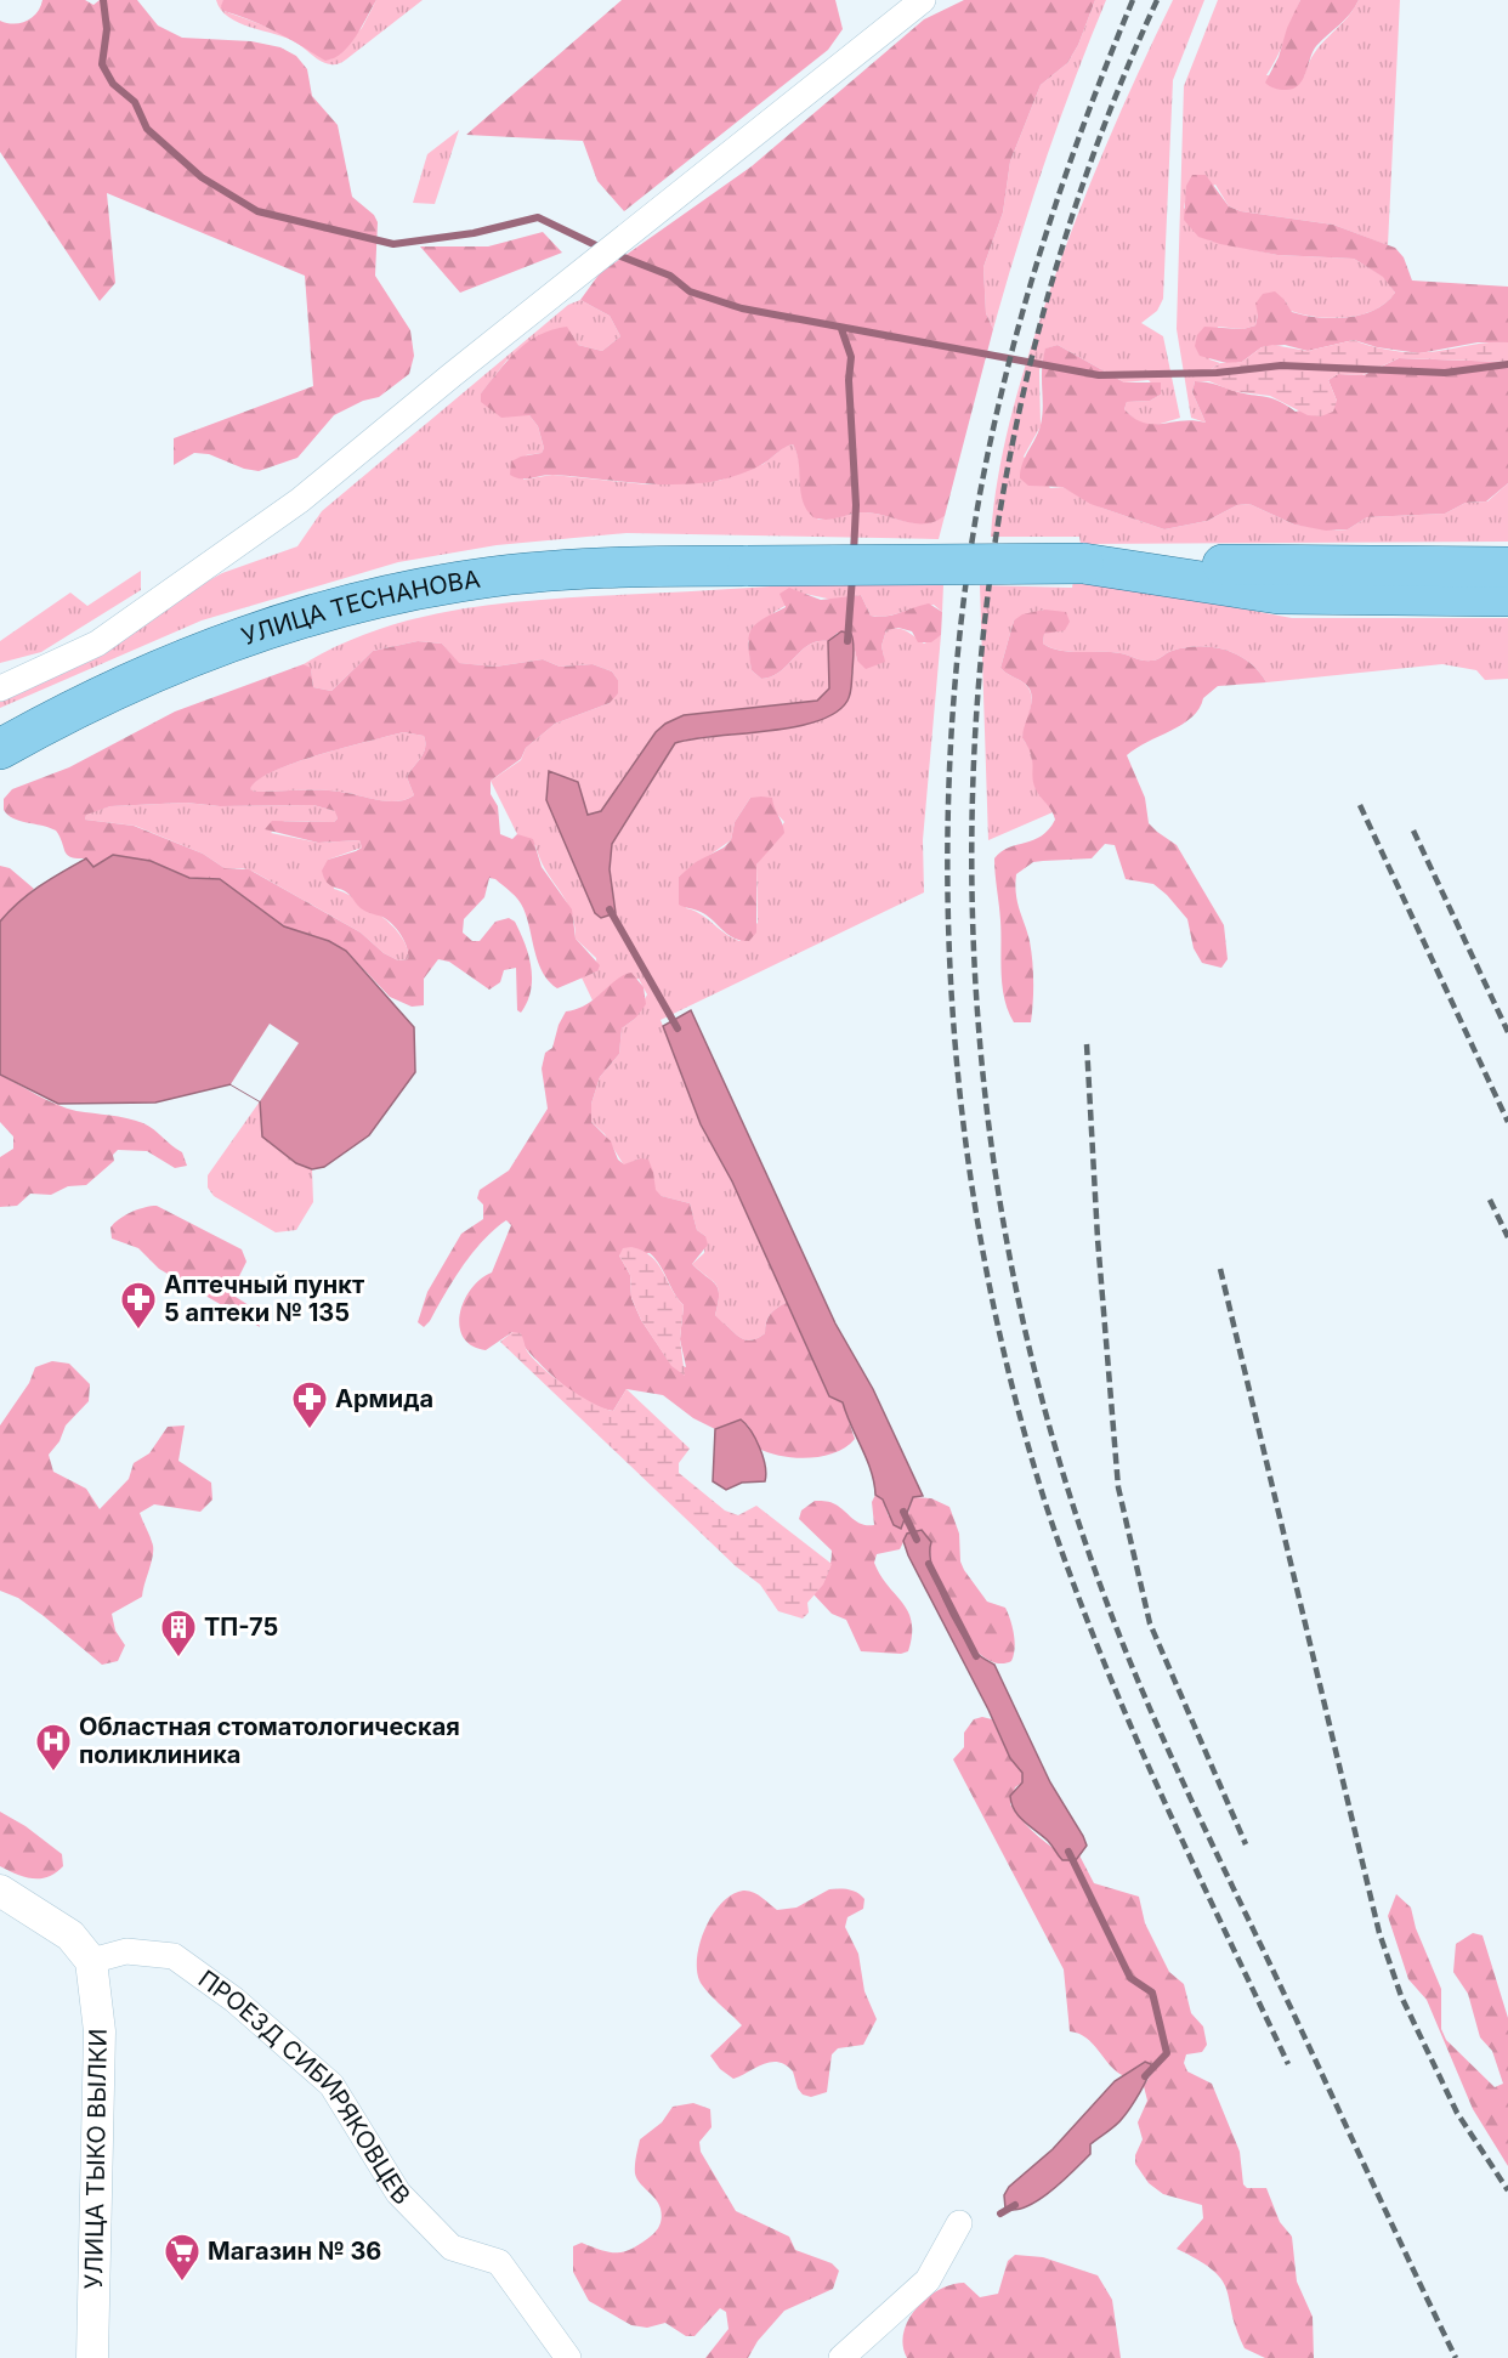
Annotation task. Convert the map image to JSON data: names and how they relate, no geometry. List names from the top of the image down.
{
  "streets": {
    "main road": ["УЛИЦА ТЕСНАНОВА"],
    "street": ["ПРОЕЗД СИБИРЯКОВЦЕВ", "УЛИЦА ТЫКО ВЫЛКИ"]
  },
  "crossings": [
    ["ПРОЕЗД СИБИРЯКОВЦЕВ", "УЛИЦА ТЫКО ВЫЛКИ"]
  ],
  "places": {
    "pharmacy": ["Аптечный пункт 5 аптеки № 135", "Армида"],
    "building": ["ТП-75"],
    "hospital": ["Областная стоматологическая поликлиника"],
    "supermarket": ["Магазин № 36"]
  }
}
